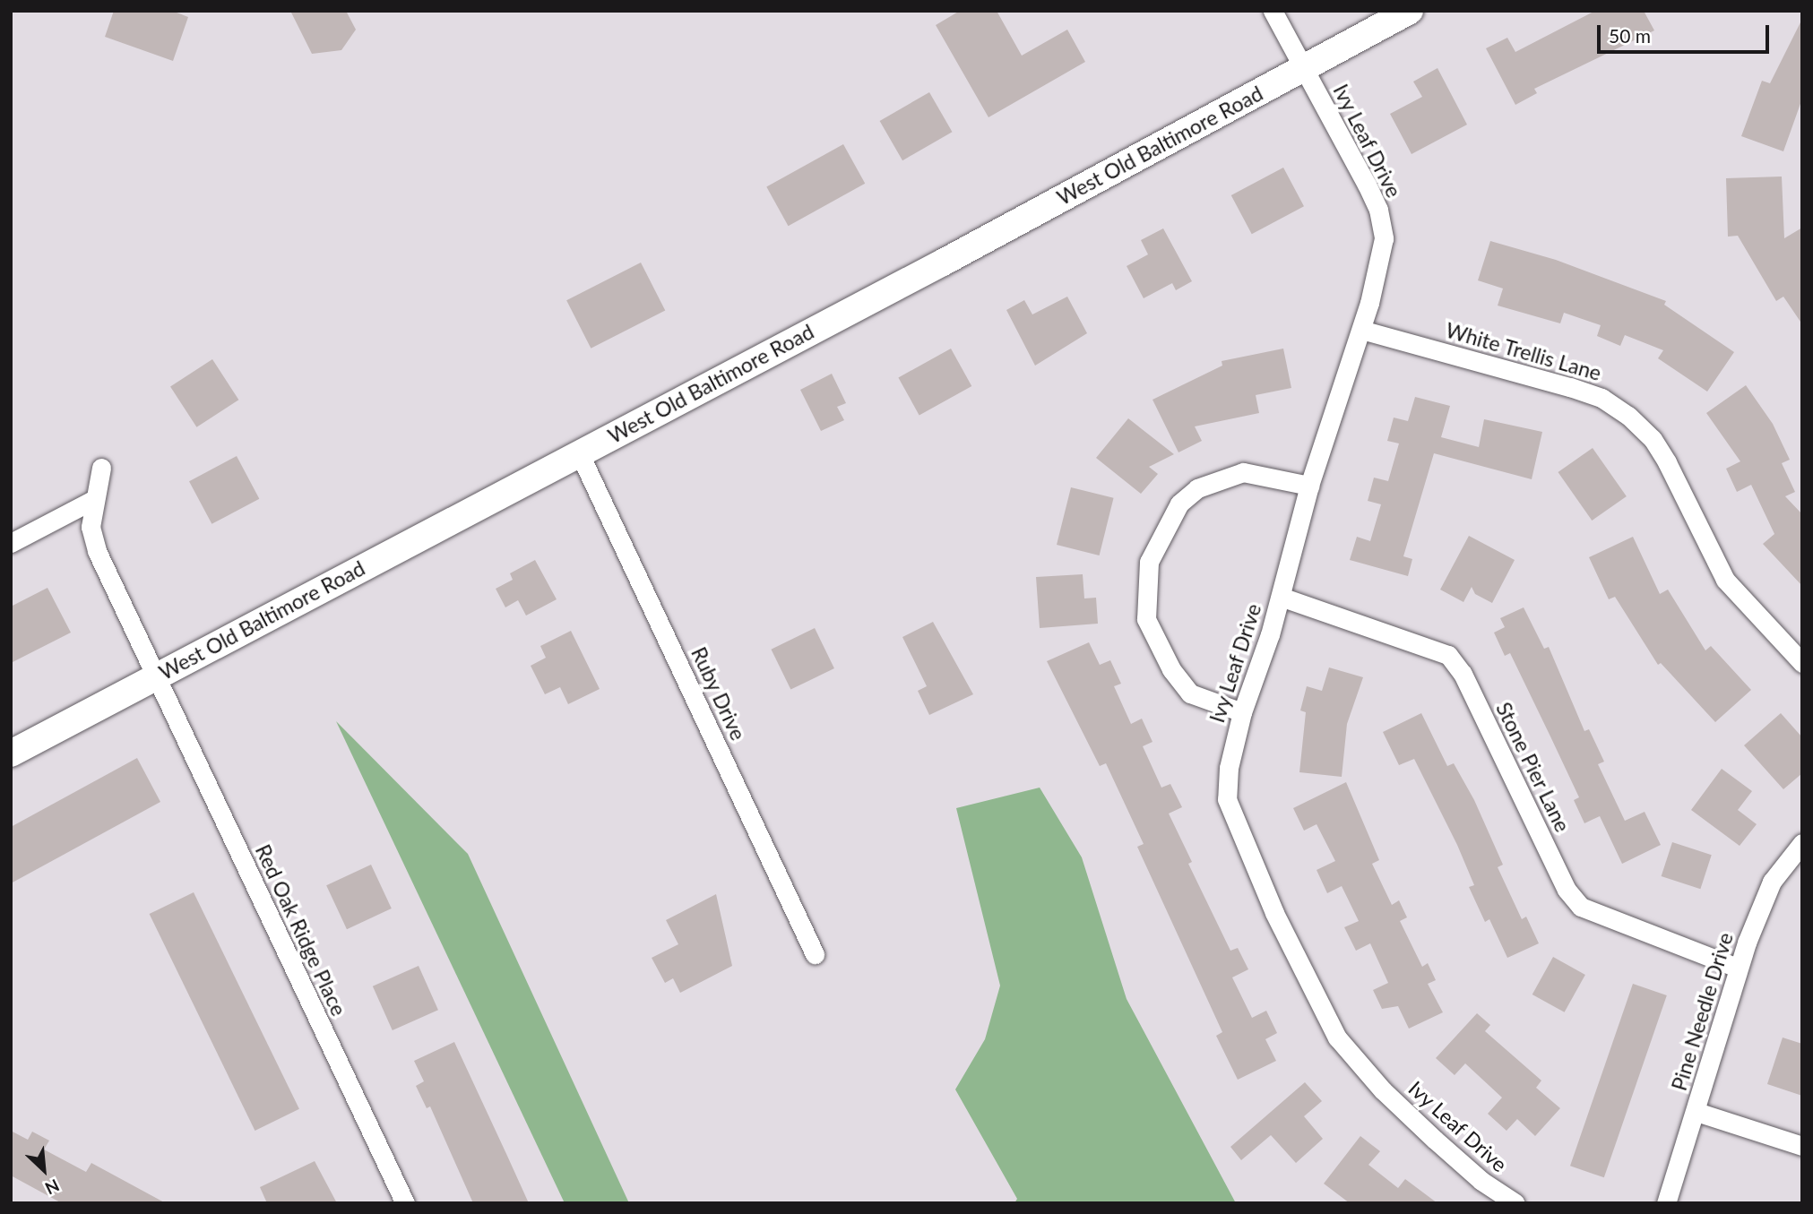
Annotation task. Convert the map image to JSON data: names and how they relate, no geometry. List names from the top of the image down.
{
  "streets": {
    "street": [
      "Ivy Leaf Drive",
      "West Old Baltimore Road",
      "White Trellis Lane",
      "Ruby Drive",
      "Stone Pier Lane",
      "Red Oak Ridge Place",
      "Pine Needle Drive"
    ]
  },
  "crossings": [
    ["Ivy Leaf Drive", "West Old Baltimore Road"],
    ["Ivy Leaf Drive", "White Trellis Lane"],
    ["Ivy Leaf Drive", "Stone Pier Lane"],
    ["West Old Baltimore Road", "Ruby Drive"],
    ["West Old Baltimore Road", "Red Oak Ridge Place"],
    ["Stone Pier Lane", "Pine Needle Drive"]
  ],
  "scale_bar": "50 m",
  "north": "bottom right"
}
